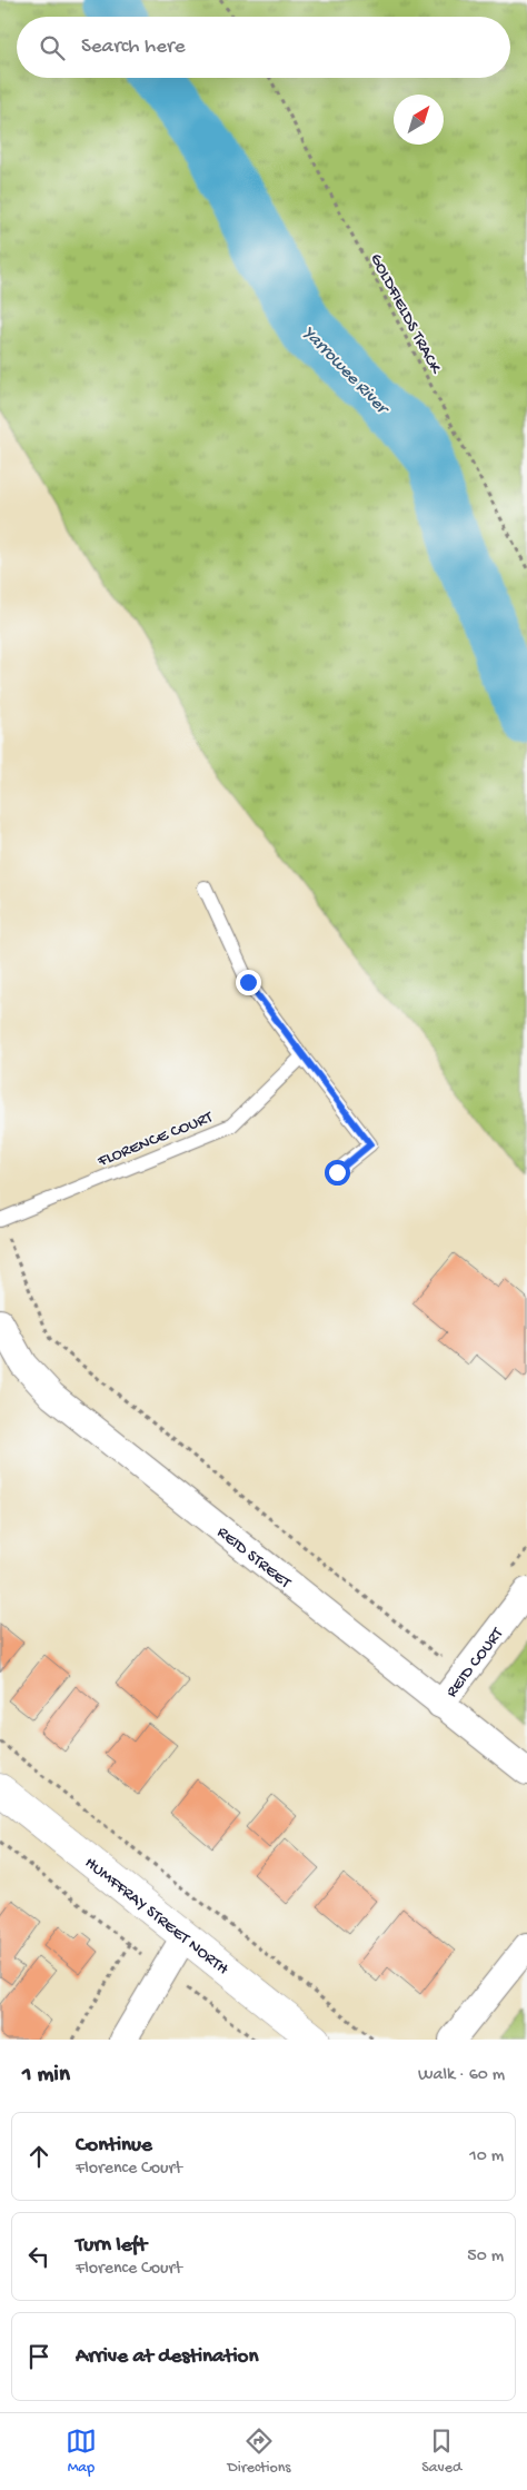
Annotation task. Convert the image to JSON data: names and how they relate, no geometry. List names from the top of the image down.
{
  "streets": {
    "street": ["REID STREET", "REID COURT", "HUMFFRAY STREET NORTH"],
    "lane": ["FLORENCE COURT"],
    "path": ["GOLDFIELDS TRACK"]
  },
  "crossings": [
    ["REID STREET", "REID COURT"]
  ],
  "water": ["Yarrowee River"],
  "north": "top right",
  "page": {
    "search": "Search here",
    "heading": ["1 min", "Walk · 60 m"],
    "list": [
      ["Continue", "Florence Court", "10 m"],
      ["Turn left", "Florence Court", "50 m"],
      "Arrive at destination"
    ],
    "nav": ["Map", "Directions", "Saved"]
  }
}
